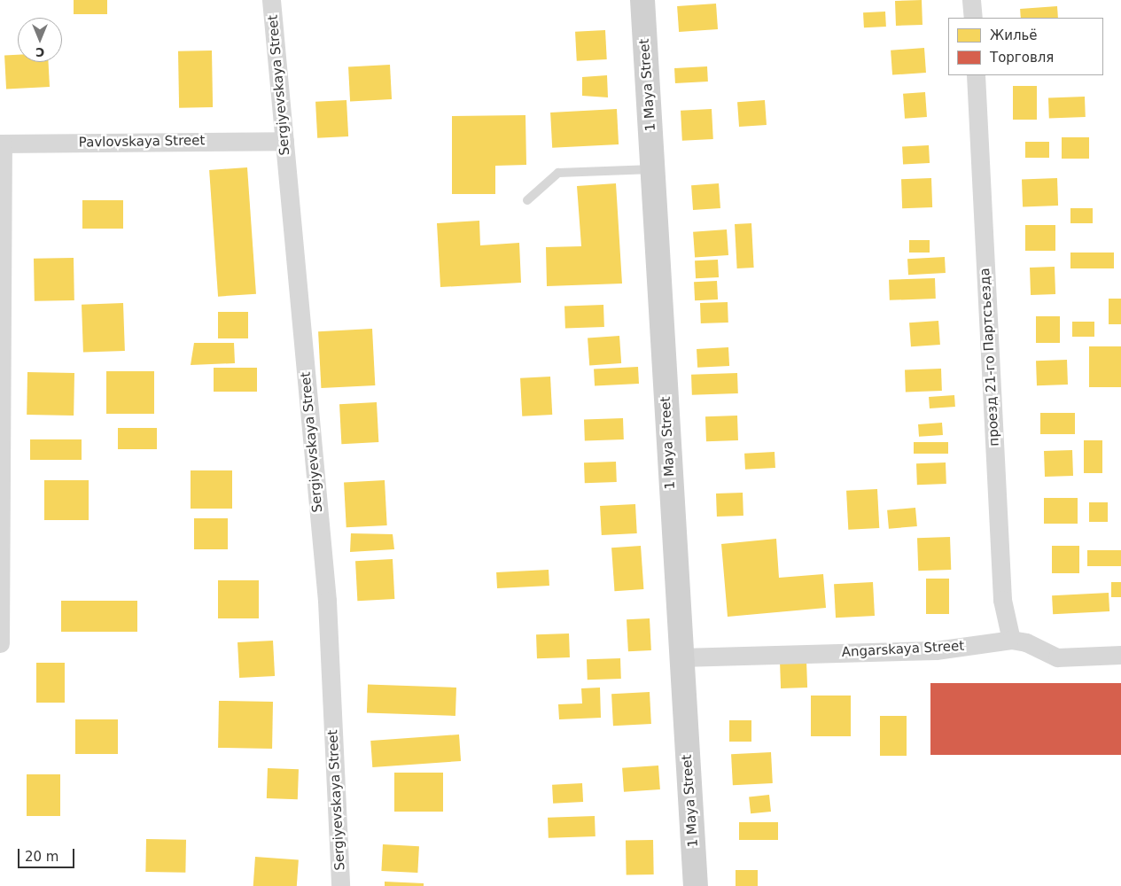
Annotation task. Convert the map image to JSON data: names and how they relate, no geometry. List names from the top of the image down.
{
  "streets": {
    "street": [
      "Sergiyevskaya Street",
      "1 Maya Street",
      "Pavlovskaya Street",
      "проезд 21-го Партсъезда",
      "Angarskaya Street"
    ]
  },
  "crossings": [
    ["Sergiyevskaya Street", "Pavlovskaya Street"],
    ["1 Maya Street", "Angarskaya Street"],
    ["проезд 21-го Партсъезда", "Angarskaya Street"]
  ],
  "legend": ["Жильё", "Торговля"],
  "scale_bar": "20 m",
  "north": "bottom"
}
